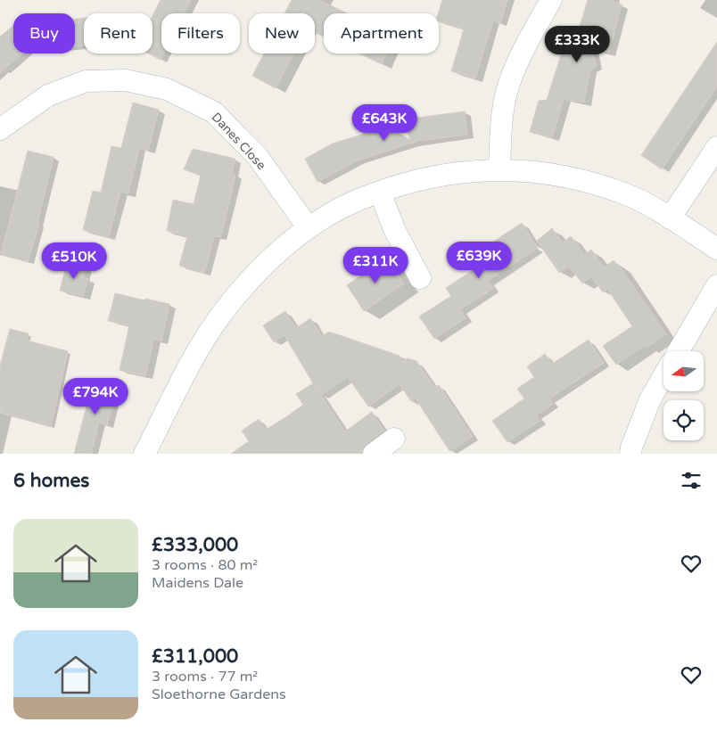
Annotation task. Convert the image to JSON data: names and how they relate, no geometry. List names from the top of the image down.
{
  "streets": {
    "street": ["Danes Close"]
  },
  "north": "left",
  "page": {
    "chip": [
      "Buy",
      "Rent",
      "Filters",
      "New",
      "Apartment"
    ],
    "price": [
      "£333K",
      "£643K",
      "£639K",
      "£510K",
      "£311K",
      "£794K"
    ],
    "heading": "6 homes",
    "list": [
      {
        "name": "£333,000",
        "note": "3 rooms · 80 m² · Maidens Dale"
      },
      {
        "name": "£311,000",
        "note": "3 rooms · 77 m² · Sloethorne Gardens"
      }
    ]
  }
}
